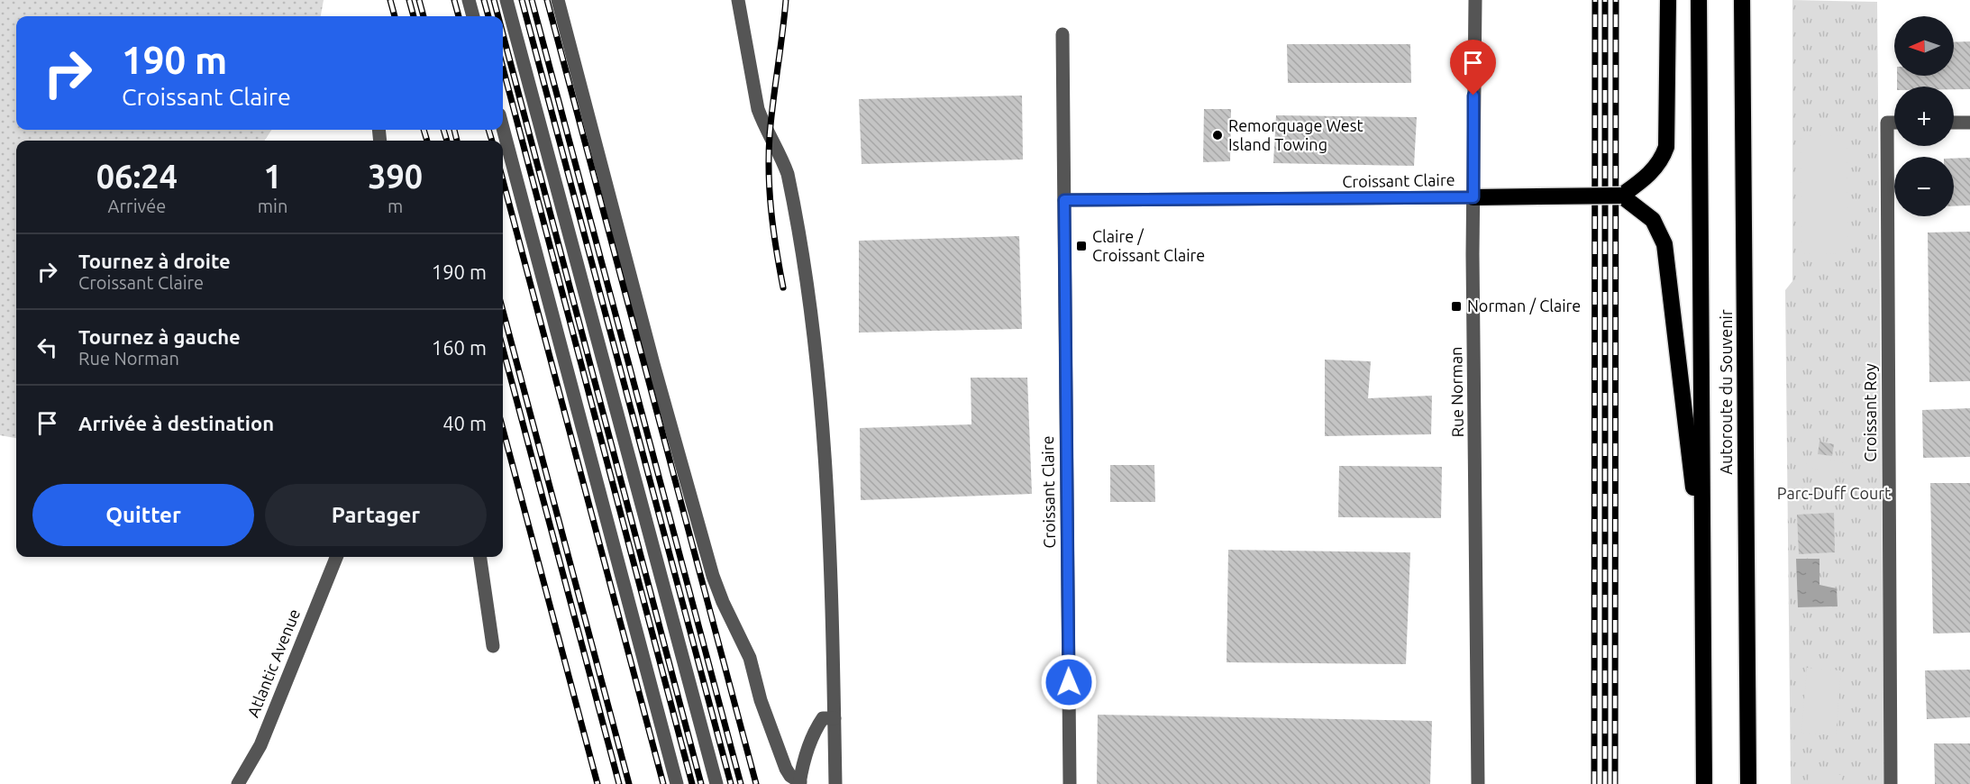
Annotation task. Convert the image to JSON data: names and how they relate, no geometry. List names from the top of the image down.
{
  "streets": {
    "highway": ["Autoroute du Souvenir"],
    "street": [
      "Croissant Claire",
      "Rue Norman",
      "Croissant Roy",
      "Atlantic Avenue"
    ]
  },
  "crossings": [
    ["Croissant Claire", "Rue Norman"]
  ],
  "parks": ["Parc-Duff Court"],
  "places": {
    "other": ["Remorquage West Island Towing"],
    "transit": ["Claire / Croissant Claire", "Norman / Claire"]
  },
  "north": "left",
  "page": {
    "map_buttons": ["+", "−"],
    "turn": ["190 m", "Croissant Claire"],
    "eta": [
      "06:24",
      "Arrivée",
      "1",
      "min",
      "390",
      "m"
    ],
    "list": [
      {
        "name": "Tournez à droite",
        "note": "Croissant Claire",
        "value": "190 m"
      },
      {
        "name": "Tournez à gauche",
        "note": "Rue Norman",
        "value": "160 m"
      },
      {
        "name": "Arrivée à destination",
        "value": "40 m"
      }
    ],
    "buttons": ["Quitter", "Partager"]
  }
}
